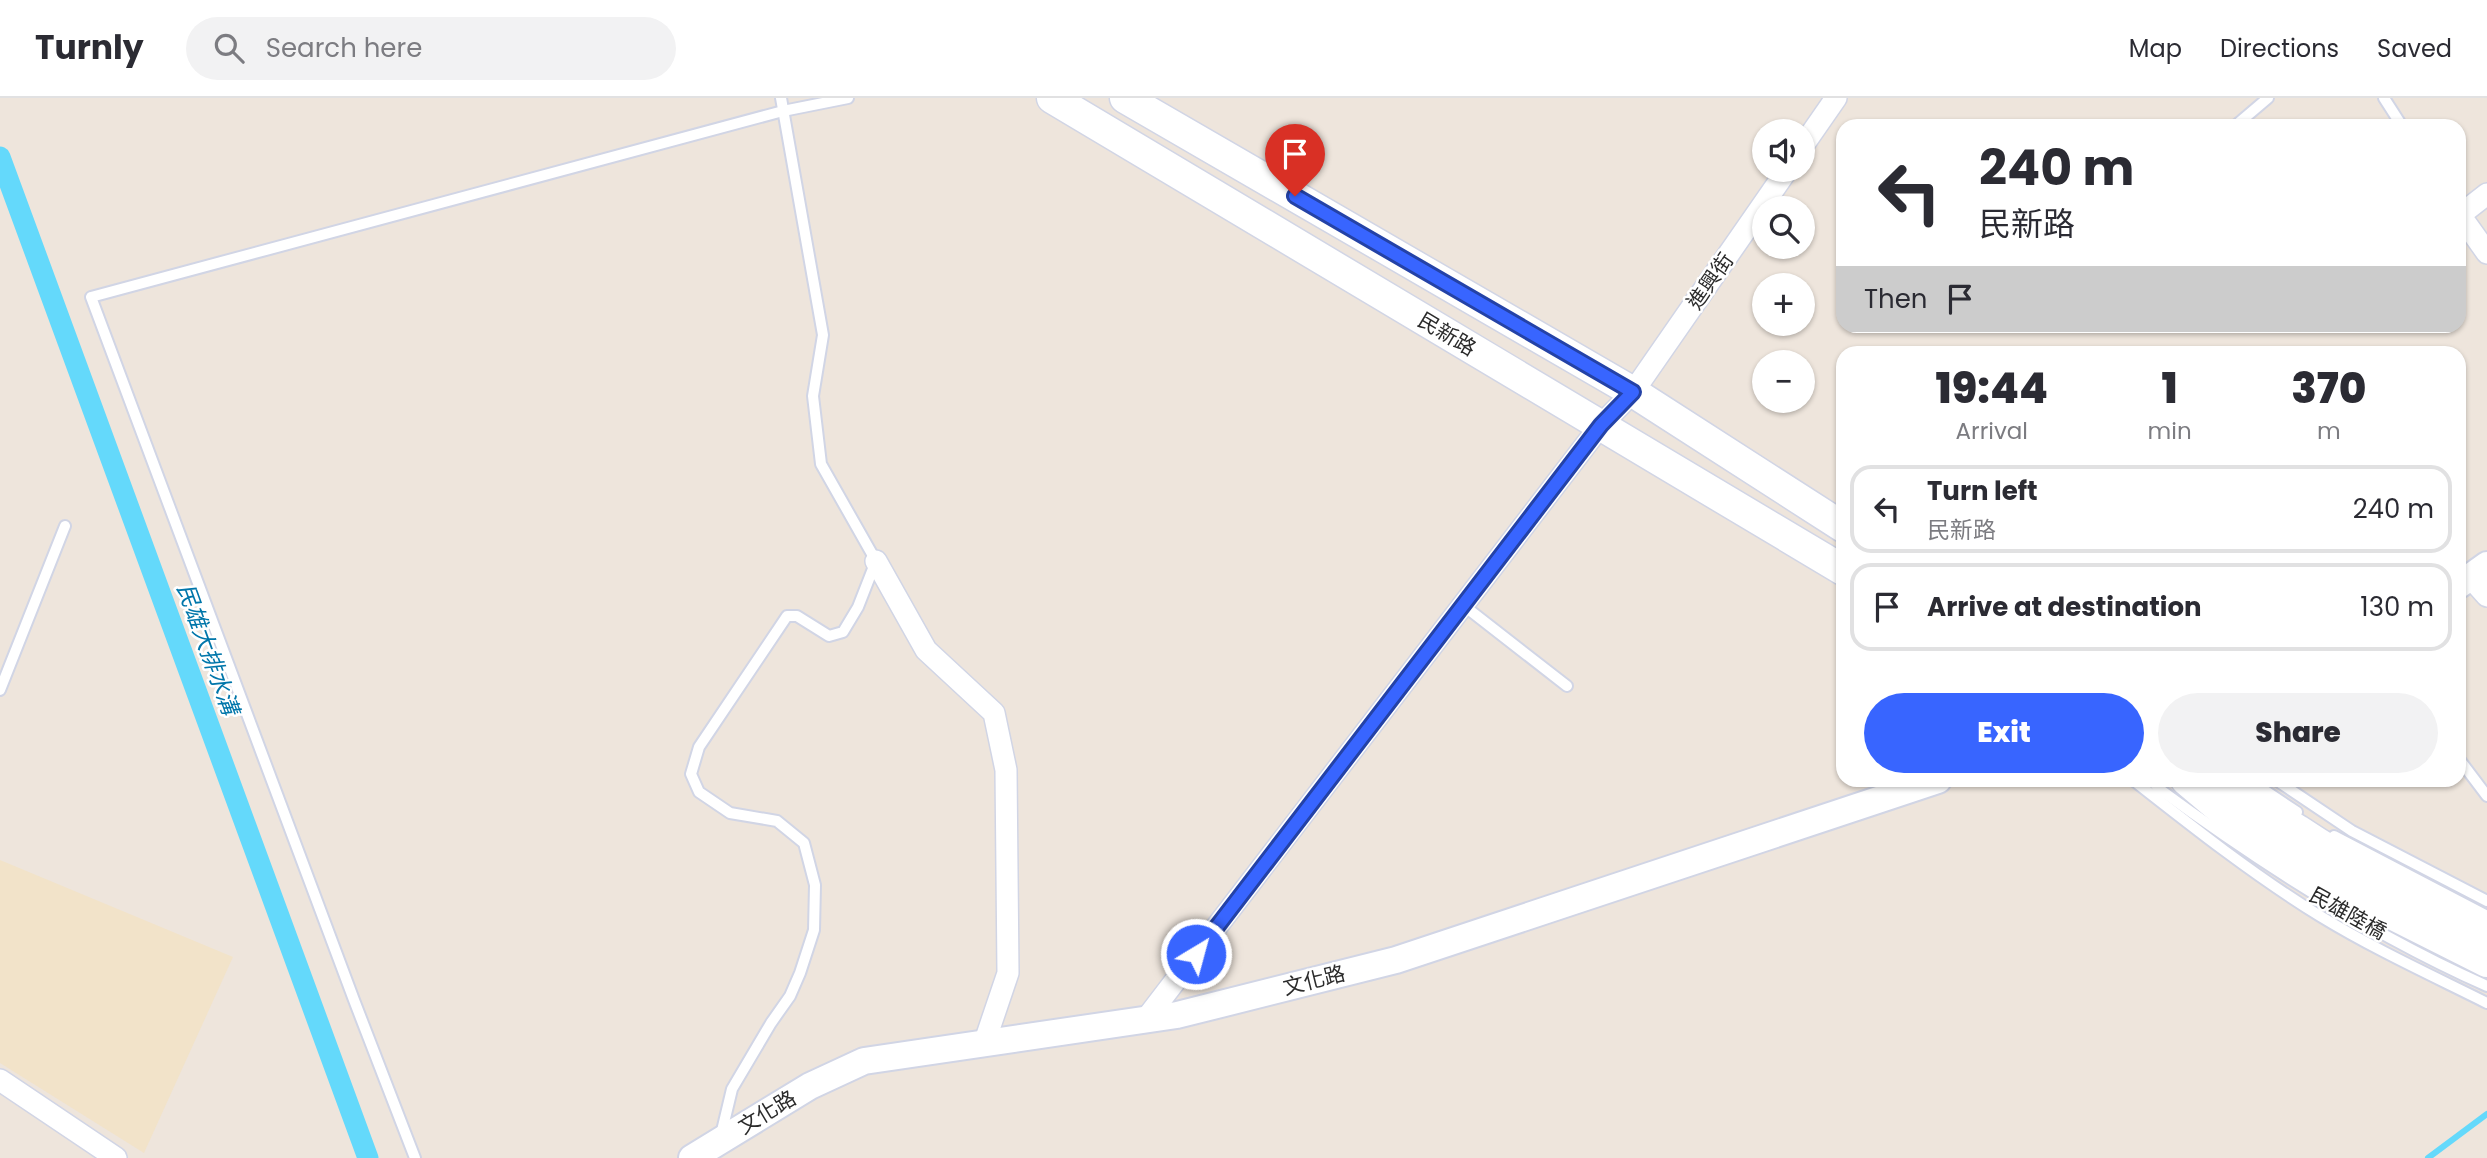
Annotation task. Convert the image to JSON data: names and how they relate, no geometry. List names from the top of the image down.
{
  "streets": {
    "main road": ["民新路", "民雄陸橋"],
    "street": ["進興街", "文化路"]
  },
  "crossings": [
    ["進興街", "民新路"],
    ["進興街", "文化路"]
  ],
  "water": ["民雄大排水溝"],
  "page": {
    "header": "Turnly",
    "search": "Search here",
    "nav": ["Map", "Directions", "Saved"],
    "map_buttons": ["+", "−"],
    "turn": ["240 m", "民新路"],
    "then": "Then",
    "eta": [
      "19:44",
      "Arrival",
      "1",
      "min",
      "370",
      "m"
    ],
    "list": [
      {
        "name": "Turn left",
        "note": "民新路",
        "value": "240 m"
      },
      {
        "name": "Arrive at destination",
        "value": "130 m"
      }
    ],
    "buttons": ["Exit", "Share"]
  }
}
